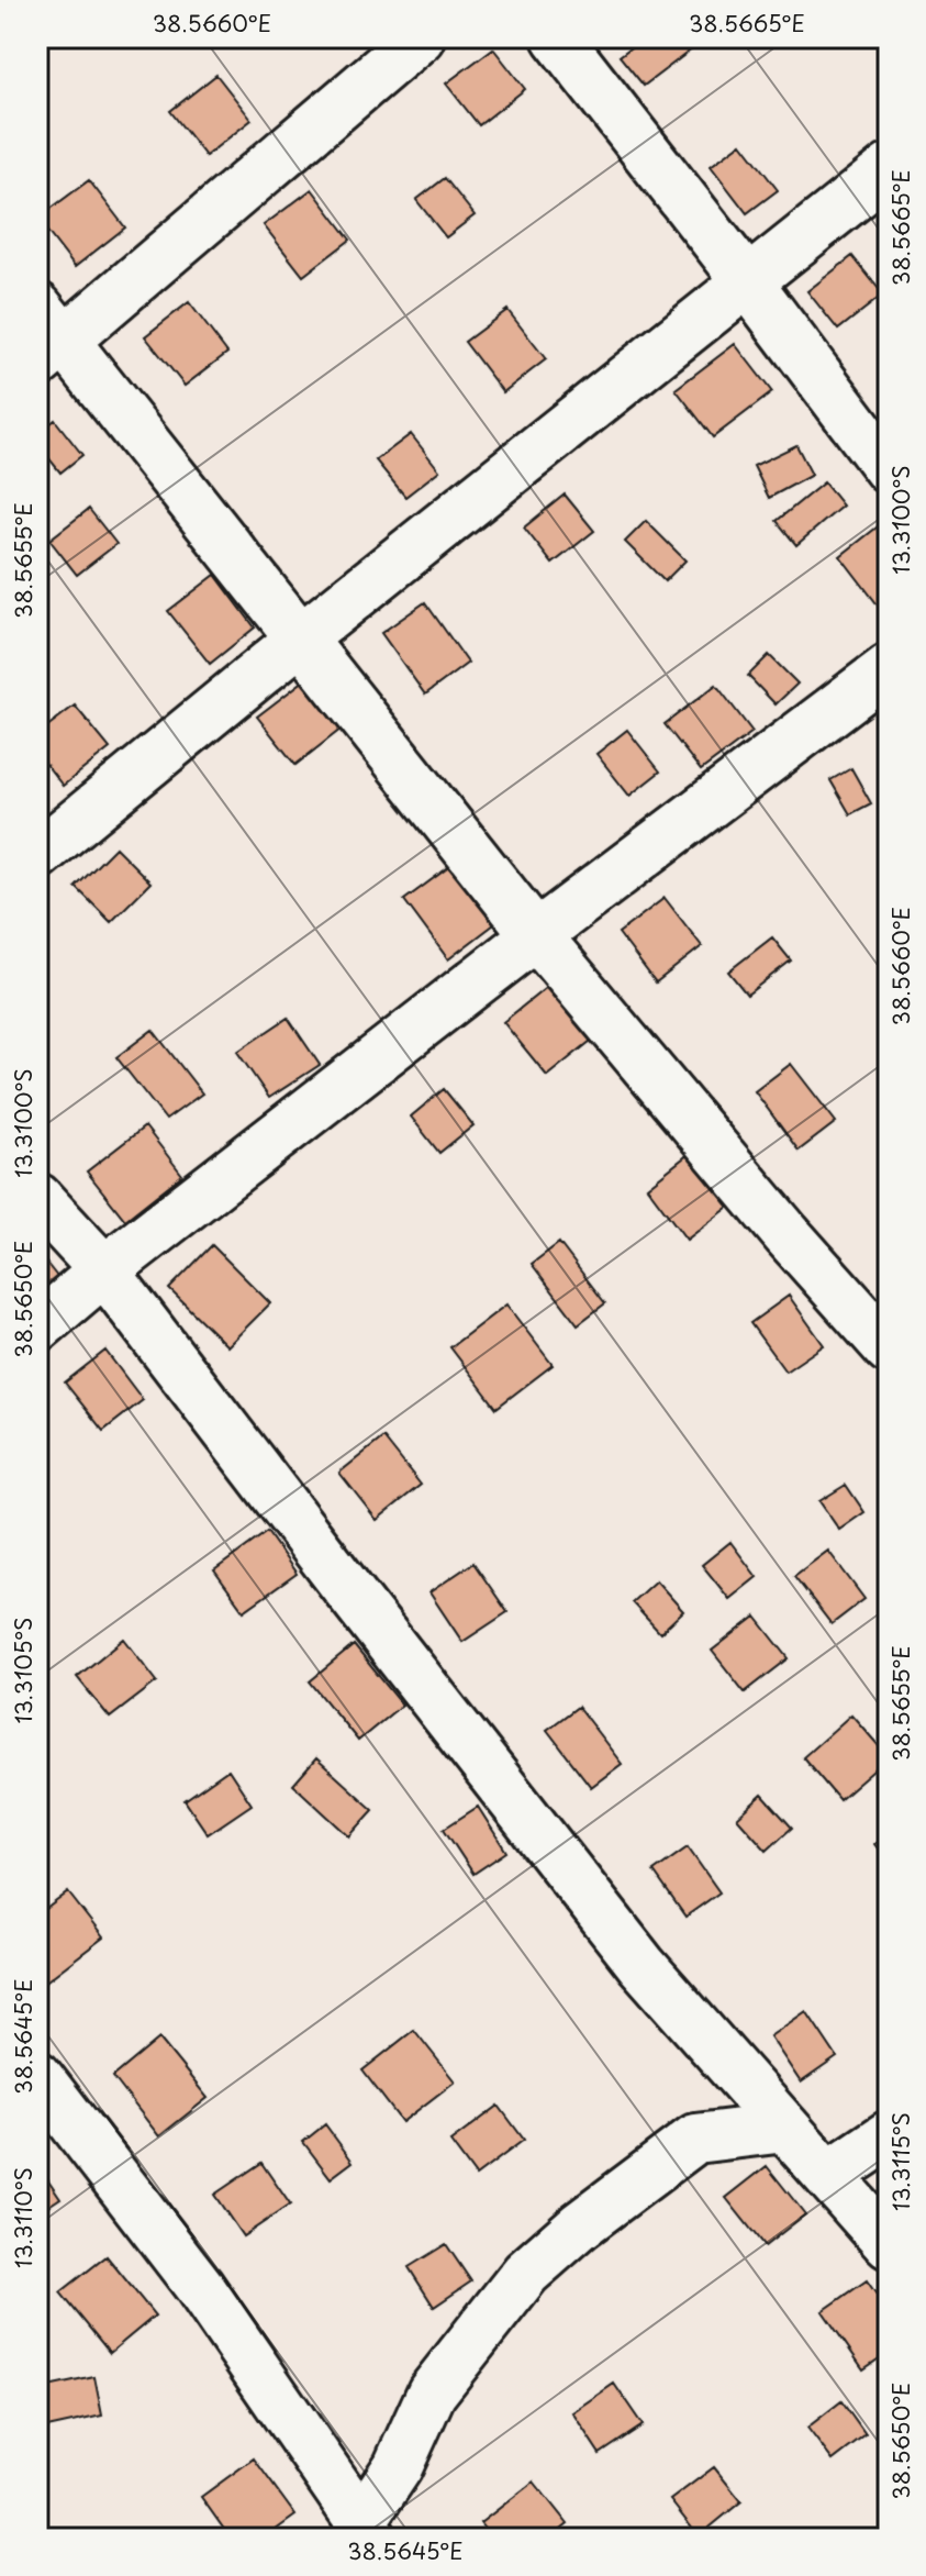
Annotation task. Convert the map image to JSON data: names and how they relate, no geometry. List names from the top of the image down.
{
  "coordinates": [
    "38.5660°E",
    "38.5665°E",
    "13.3100°S",
    "38.5655°E",
    "38.5650°E",
    "13.3105°S",
    "38.5645°E",
    "13.3115°S",
    "13.3110°S"
  ]
}
